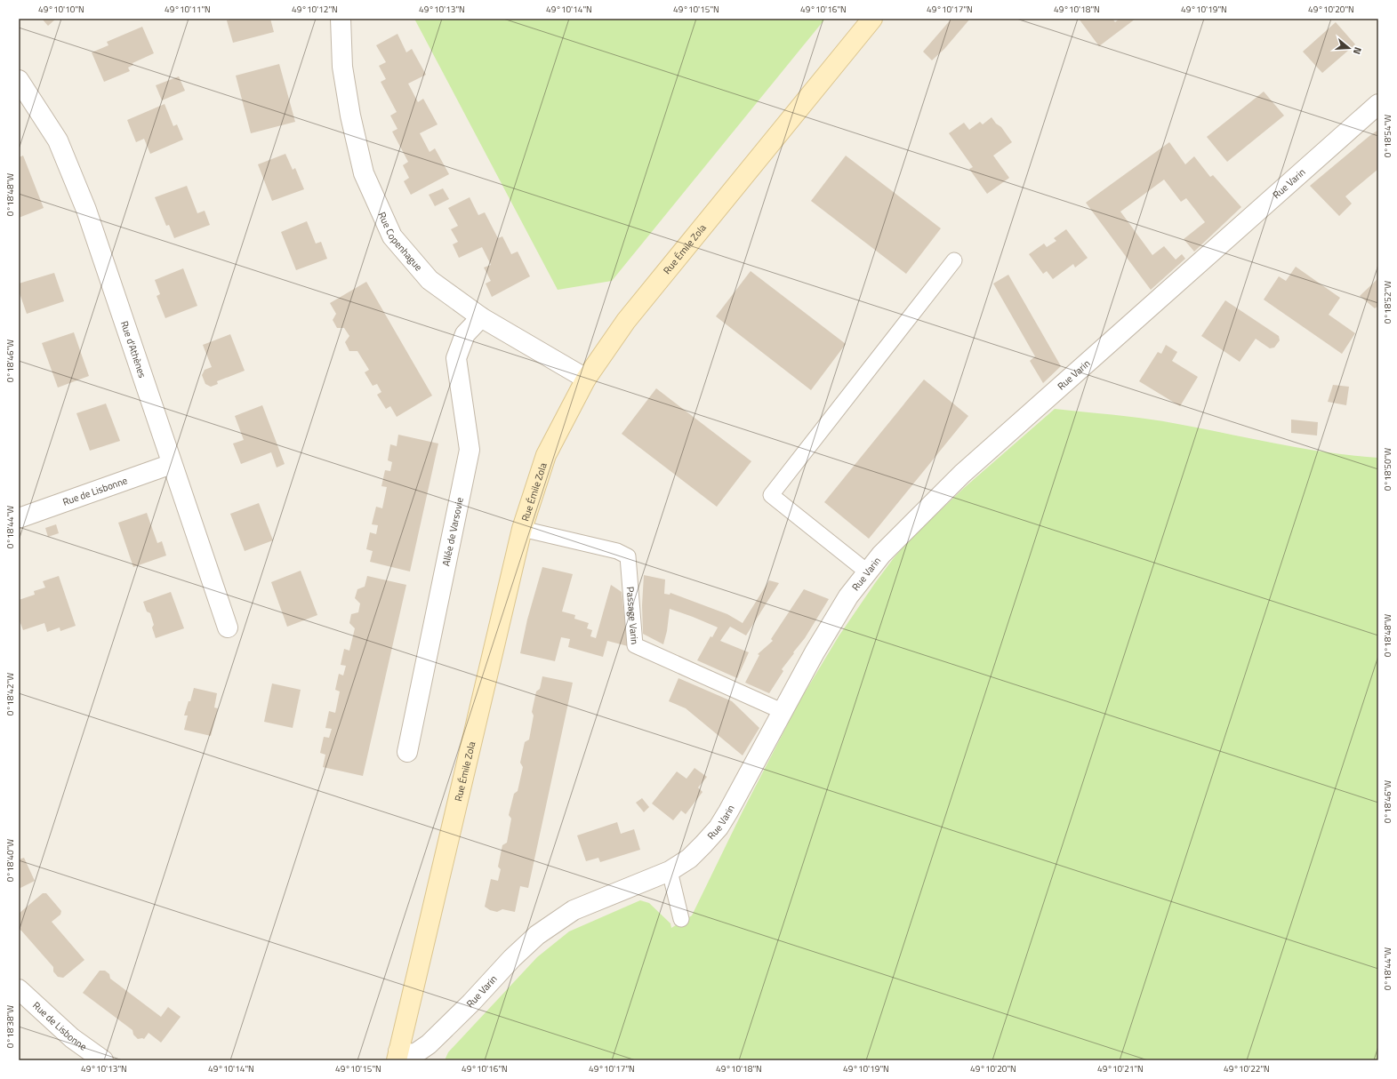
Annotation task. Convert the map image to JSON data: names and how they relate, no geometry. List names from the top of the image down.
{
  "streets": {
    "main road": ["Rue Émile Zola"],
    "street": [
      "Rue Varin",
      "Rue Copenhague",
      "Rue d'Athènes",
      "Rue de Lisbonne",
      "Allée de Varsovie"
    ],
    "lane": ["Passage Varin"]
  },
  "crossings": [
    ["Rue Varin", "Rue Émile Zola"],
    ["Rue Varin", "Passage Varin"],
    ["Rue Copenhague", "Rue Émile Zola"],
    ["Rue Copenhague", "Allée de Varsovie"],
    ["Rue Émile Zola", "Passage Varin"],
    ["Rue d'Athènes", "Rue de Lisbonne"]
  ],
  "north": "right",
  "coordinates": [
    "49°10'10\"N",
    "49°10'11\"N",
    "49°10'12\"N",
    "49°10'13\"N",
    "49°10'14\"N",
    "49°10'15\"N",
    "49°10'16\"N",
    "49°10'17\"N",
    "49°10'18\"N",
    "49°10'19\"N",
    "49°10'20\"N",
    "0°18'54\"W",
    "0°18'48\"W",
    "0°18'52\"W",
    "0°18'46\"W",
    "0°18'50\"W",
    "0°18'44\"W",
    "0°18'42\"W",
    "0°18'40\"W",
    "0°18'38\"W",
    "49°10'21\"N",
    "49°10'22\"N"
  ]
}
